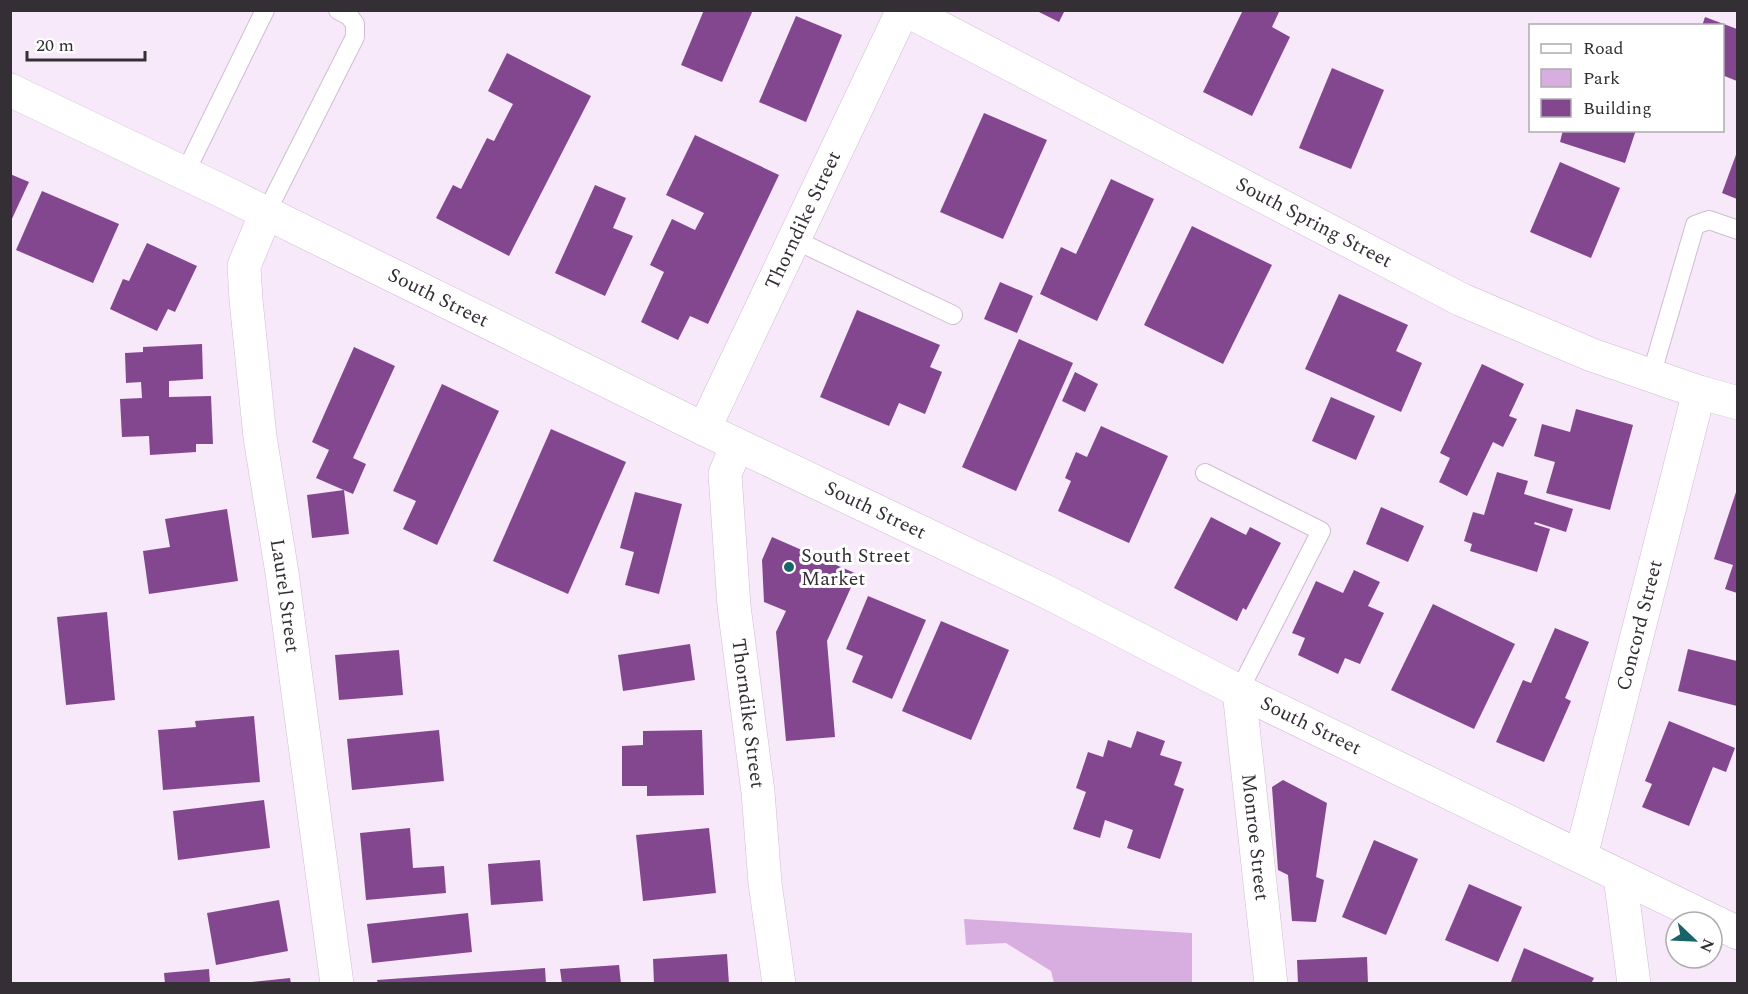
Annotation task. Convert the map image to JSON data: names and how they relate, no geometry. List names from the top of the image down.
{
  "streets": {
    "street": [
      "Thorndike Street",
      "South Spring Street",
      "South Street",
      "Laurel Street",
      "Concord Street",
      "Monroe Street"
    ]
  },
  "crossings": [
    ["Thorndike Street", "South Spring Street"],
    ["Thorndike Street", "South Street"],
    ["South Spring Street", "Concord Street"],
    ["South Street", "Laurel Street"],
    ["South Street", "Concord Street"],
    ["South Street", "Monroe Street"]
  ],
  "places": ["South Street Market"],
  "legend": ["Road", "Park", "Building"],
  "scale_bar": "20 m",
  "north": "bottom right"
}
